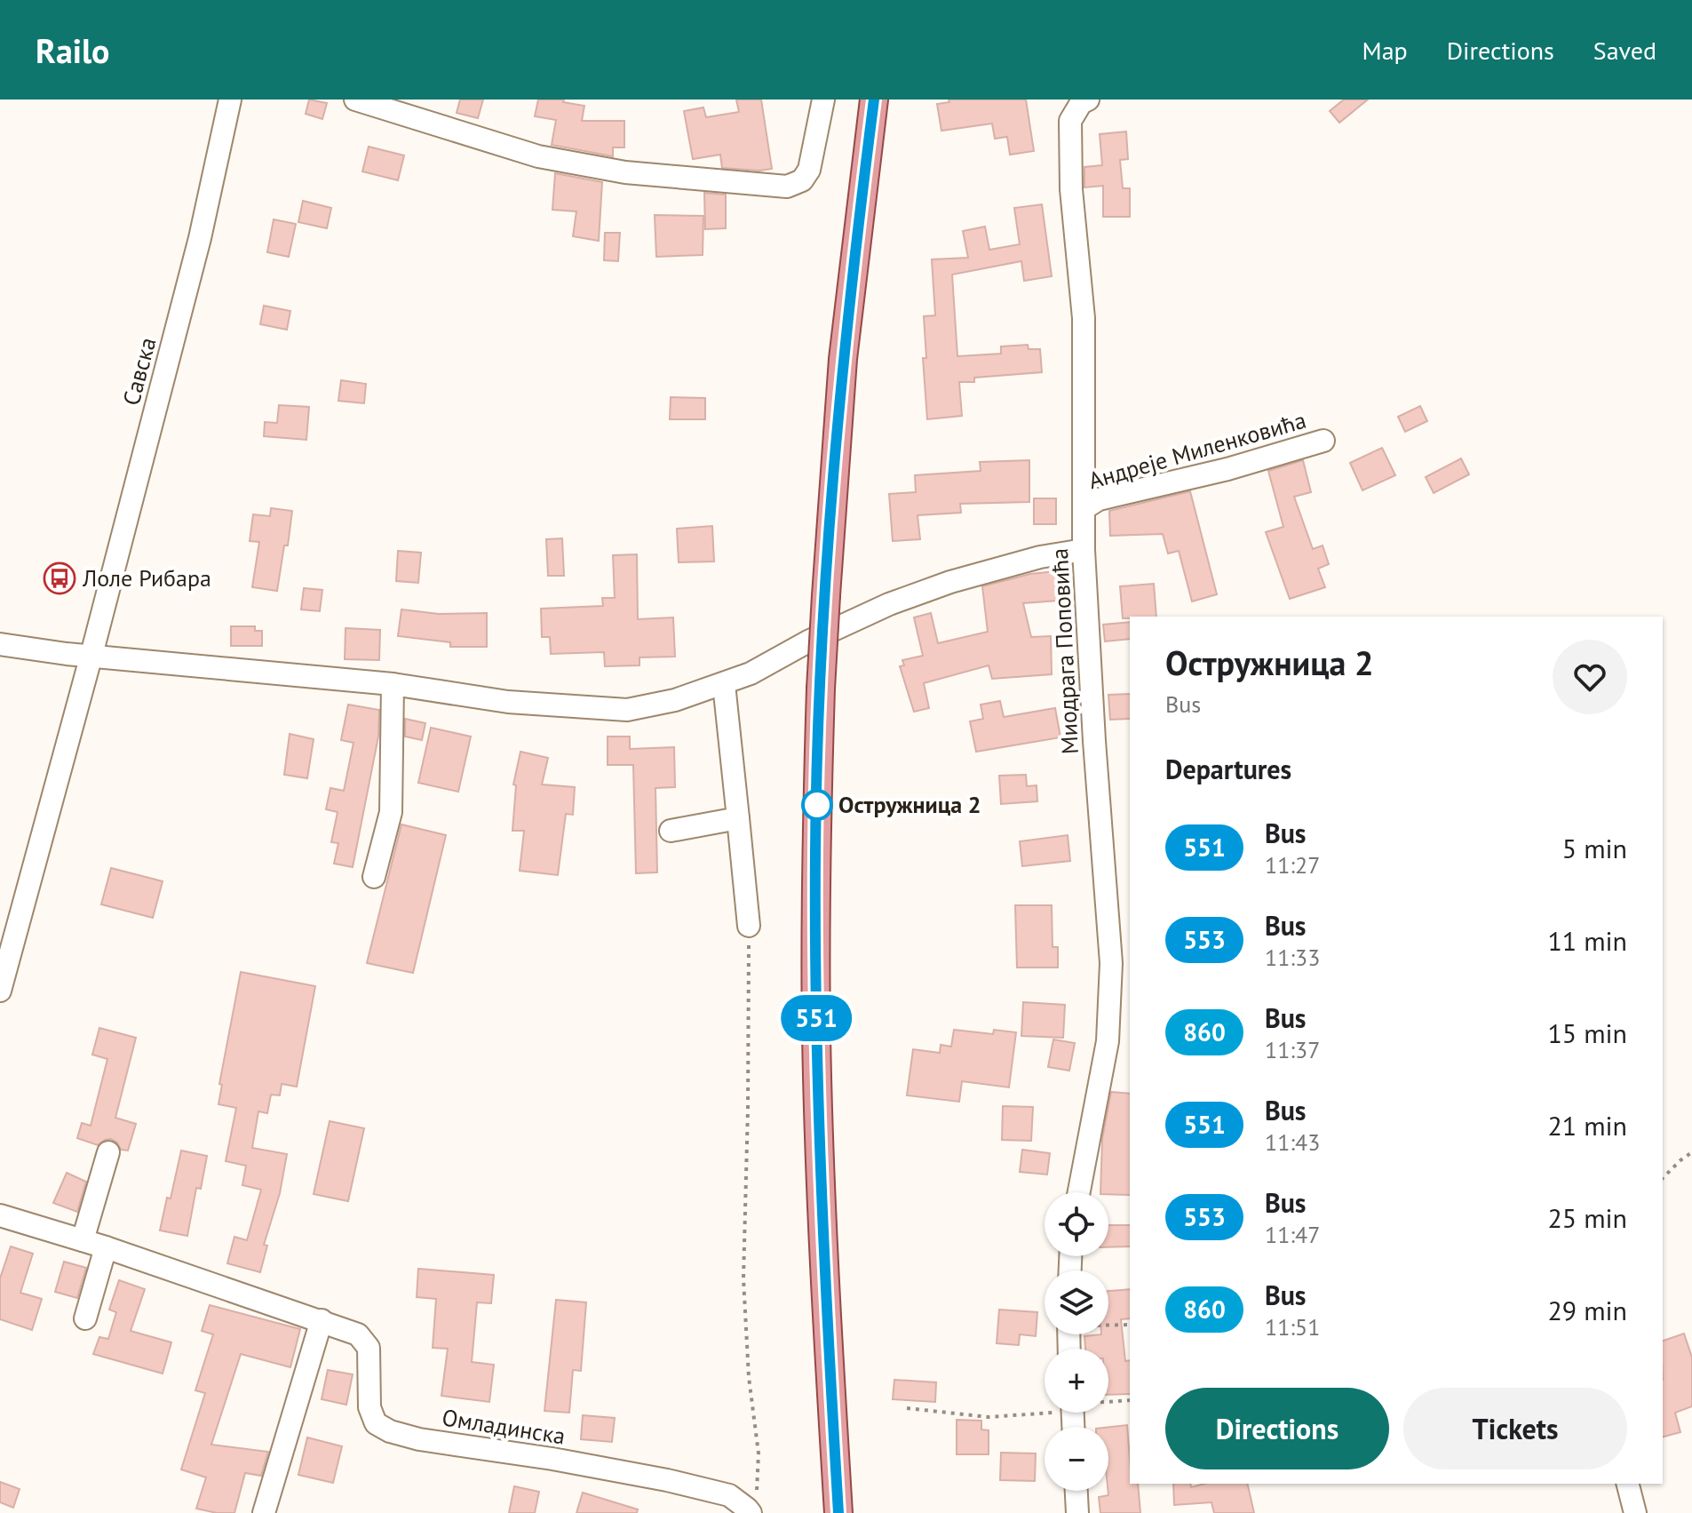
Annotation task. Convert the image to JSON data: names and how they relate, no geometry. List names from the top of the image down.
{
  "streets": {
    "street": [
      "Савска",
      "Андреје Миленковића",
      "Миодрага Поповића",
      "Омладинска"
    ]
  },
  "crossings": [
    ["Андреје Миленковића", "Миодрага Поповића"]
  ],
  "places": {
    "bus stop": ["Лоле Рибара"],
    "other": ["Остружница 2"]
  },
  "lines": ["bus line 551"],
  "page": {
    "header": "Railo",
    "nav": ["Map", "Directions", "Saved"],
    "on_map": "551",
    "heading": [
      ["Остружница 2", "Bus"],
      "Departures"
    ],
    "list": [
      {
        "mark": "551",
        "name": "Bus",
        "note": "11:27",
        "value": "5 min"
      },
      {
        "mark": "553",
        "name": "Bus",
        "note": "11:33",
        "value": "11 min"
      },
      {
        "mark": "860",
        "name": "Bus",
        "note": "11:37",
        "value": "15 min"
      },
      {
        "mark": "551",
        "name": "Bus",
        "note": "11:43",
        "value": "21 min"
      },
      {
        "mark": "553",
        "name": "Bus",
        "note": "11:47",
        "value": "25 min"
      },
      {
        "mark": "860",
        "name": "Bus",
        "note": "11:51",
        "value": "29 min"
      }
    ],
    "map_buttons": ["+", "−"],
    "buttons": ["Directions", "Tickets"]
  }
}
